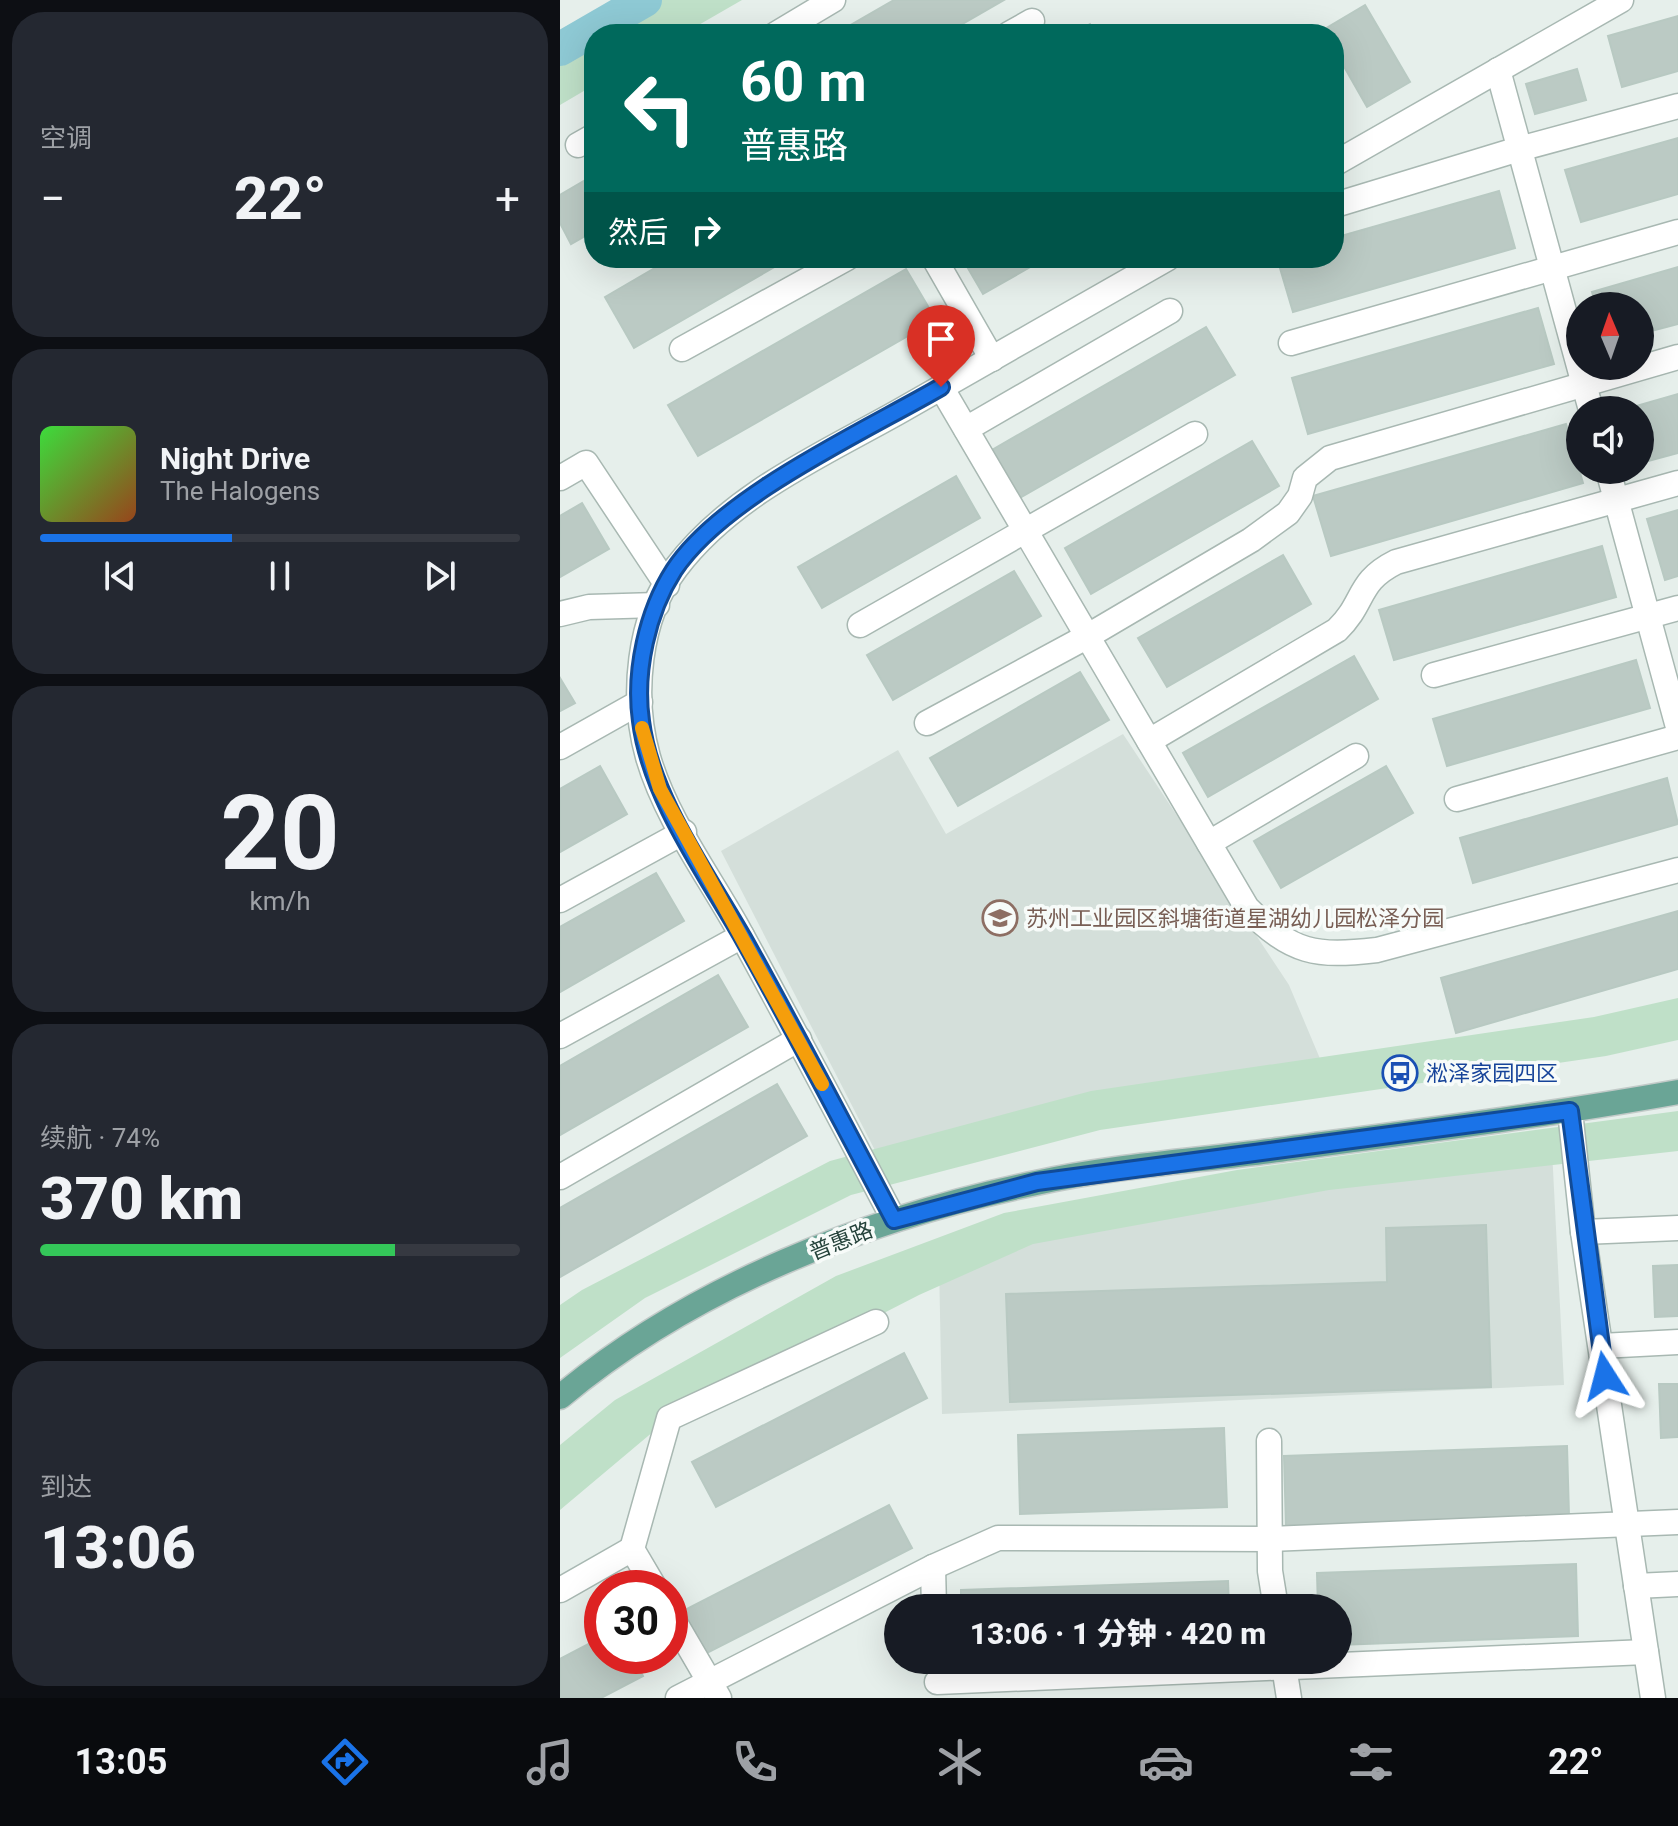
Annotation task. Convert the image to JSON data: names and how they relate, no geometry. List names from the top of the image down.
{
  "streets": {
    "main road": ["普惠路"]
  },
  "places": {
    "school or university": ["苏州工业园区斜塘街道星湖幼儿园松泽分园"],
    "bus stop": ["淞泽家园四区"]
  },
  "north": "top",
  "page": {
    "tile": [
      "空调",
      ["20", "km/h"],
      ["续航 · 74%", "370 km"],
      ["到达", "13:06"]
    ],
    "turn": ["60 m", "普惠路"],
    "heat": ["−", "22°", "+"],
    "then": "然后",
    "song": ["Night Drive", "The Halogens"],
    "limit": "30",
    "trip": "13:06 · 1 分钟 · 420 m",
    "tabs": ["13:05", "22°"]
  }
}
